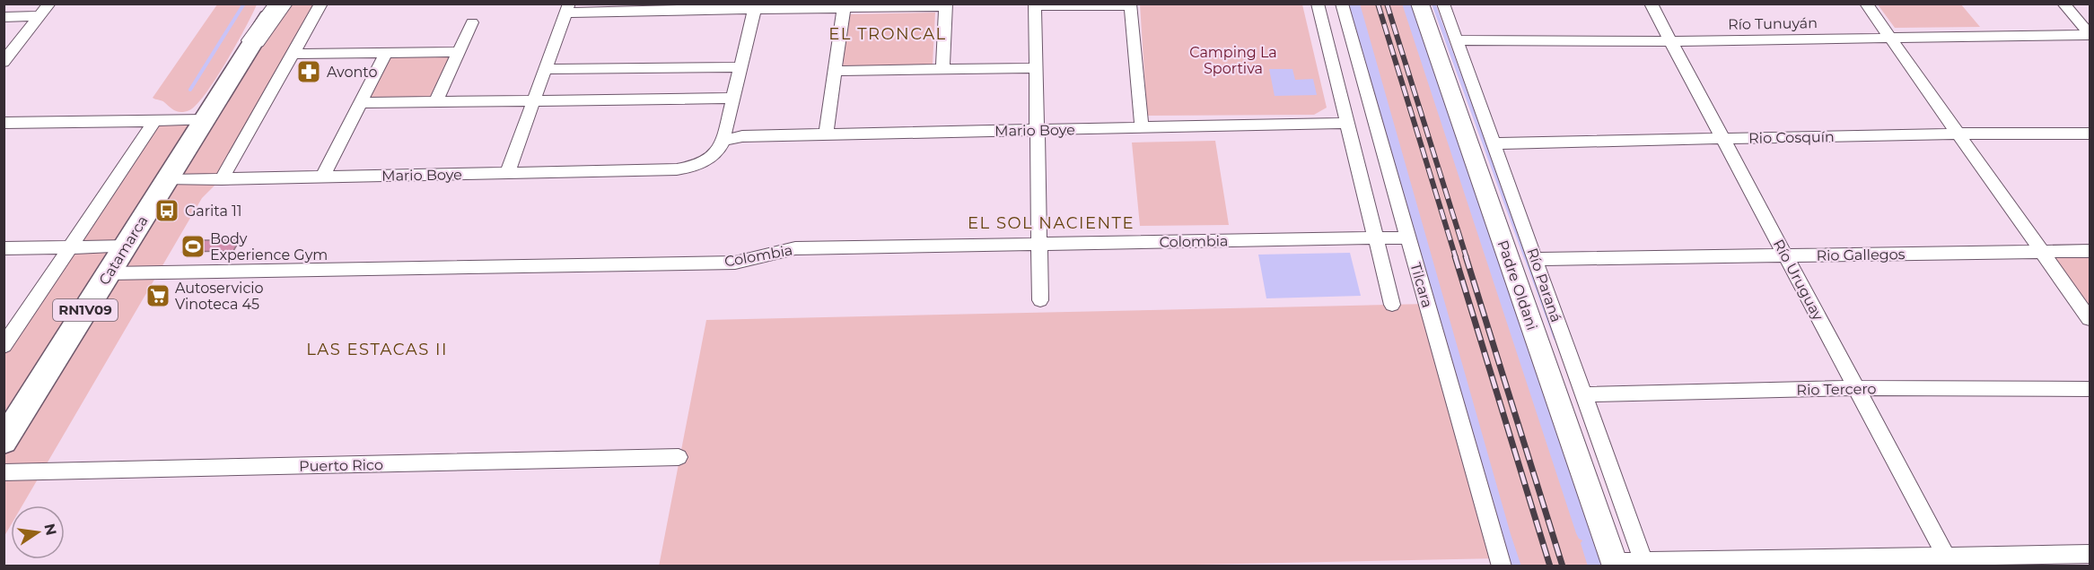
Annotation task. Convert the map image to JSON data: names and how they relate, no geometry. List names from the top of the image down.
{
  "streets": {
    "main road": ["Catamarca", "Padre Oldani", "RN1V09"],
    "street": [
      "Río Tunuyán",
      "Mario Boye",
      "Rio Cosquín",
      "Colombia",
      "Rio Gallegos",
      "Río Uruguay",
      "Tilcara",
      "Río Paraná",
      "Rio Tercero",
      "Puerto Rico"
    ]
  },
  "crossings": [
    ["Río Tunuyán", "Río Uruguay"],
    ["Río Tunuyán", "Río Paraná"],
    ["Mario Boye", "Catamarca"],
    ["Rio Cosquín", "Río Uruguay"],
    ["Rio Cosquín", "Río Paraná"],
    ["Colombia", "Catamarca"],
    ["Colombia", "Tilcara"],
    ["Rio Gallegos", "Río Uruguay"],
    ["Rio Gallegos", "Río Paraná"],
    ["Río Uruguay", "Rio Tercero"],
    ["Río Paraná", "Rio Tercero"]
  ],
  "districts": ["EL TRONCAL", "EL SOL NACIENTE", "LAS ESTACAS II"],
  "parks": ["Camping La Sportiva"],
  "places": {
    "pharmacy": ["Avonto"],
    "bus stop": ["Garita 11"],
    "sports": ["Body Experience Gym"],
    "supermarket": ["Autoservicio Vinoteca 45"]
  },
  "north": "right"
}
